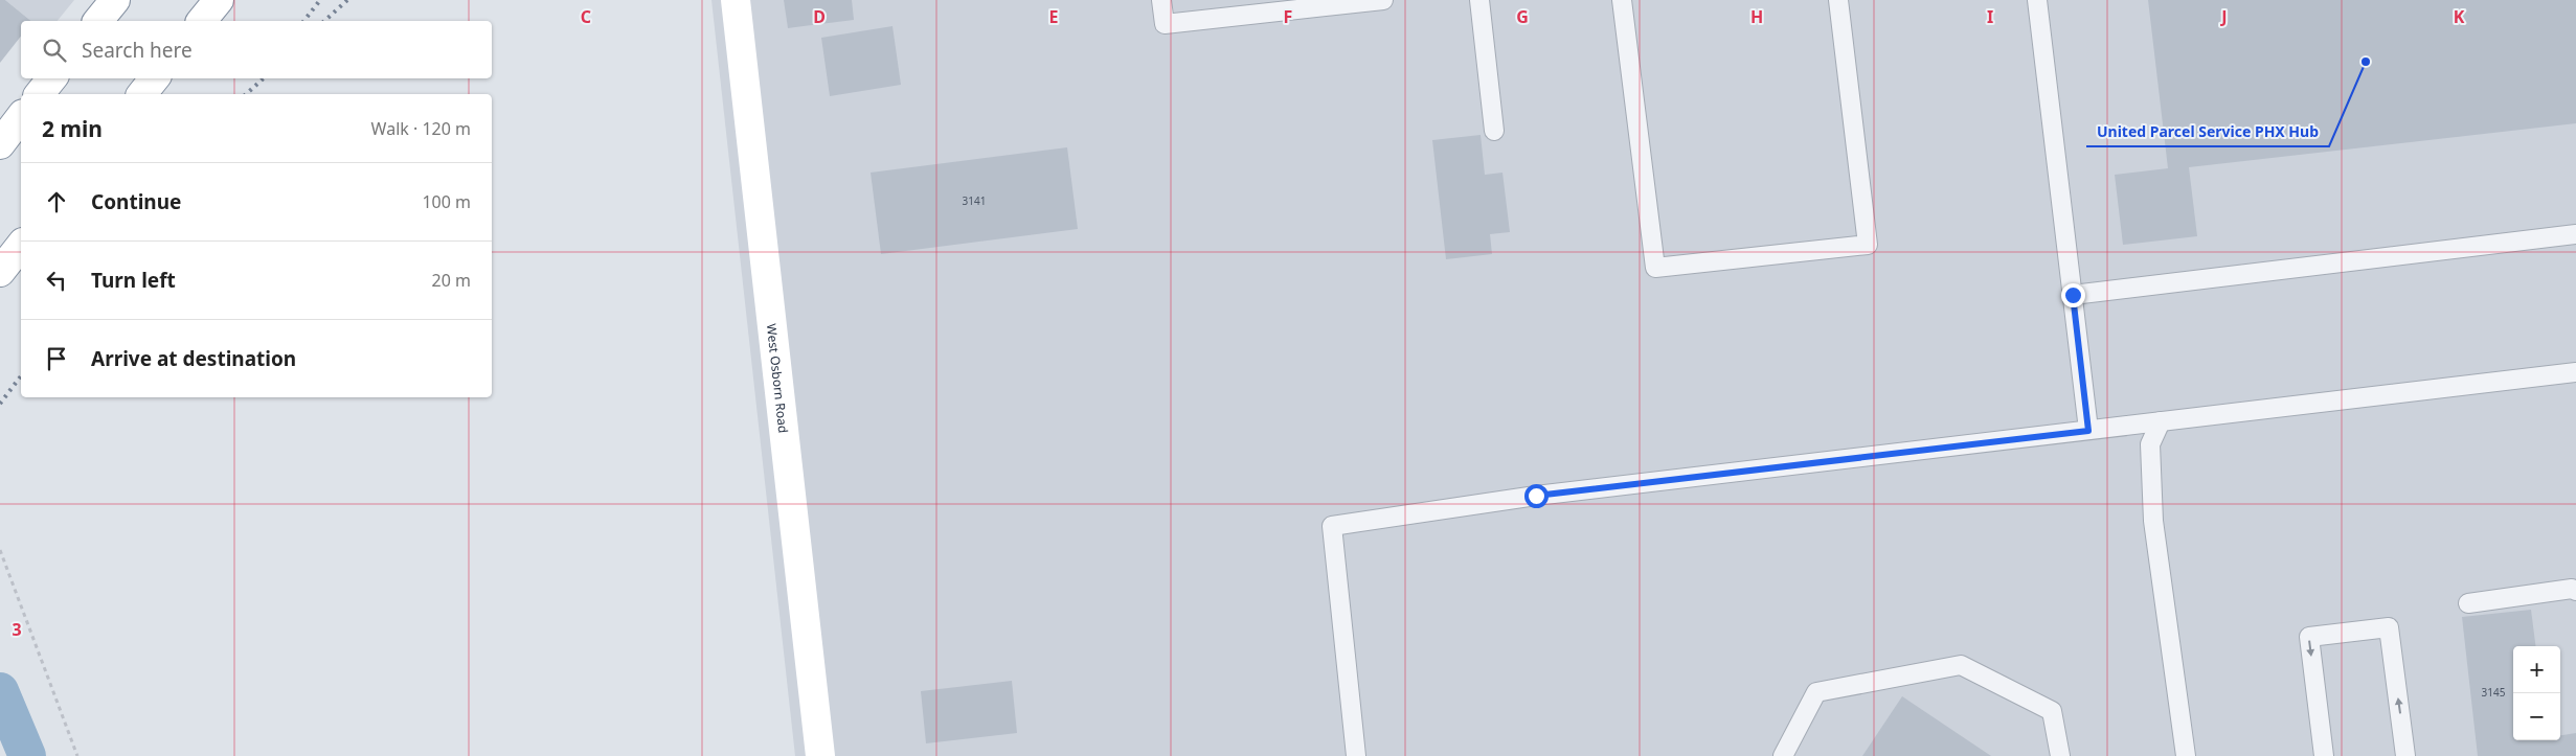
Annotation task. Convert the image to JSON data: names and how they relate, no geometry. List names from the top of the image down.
{
  "streets": {
    "main road": ["West Osborn Road"]
  },
  "places": ["United Parcel Service PHX Hub"],
  "house_numbers": ["3141", "3145"],
  "page": {
    "search": "Search here",
    "heading": ["2 min", "Walk · 120 m"],
    "list": [
      ["Continue", "100 m"],
      ["Turn left", "20 m"],
      "Arrive at destination"
    ],
    "map_buttons": ["+", "−"]
  },
  "grid": {
    "columns": [
      "C",
      "D",
      "E",
      "F",
      "G",
      "H",
      "I",
      "J",
      "K"
    ],
    "rows": ["3"]
  }
}
